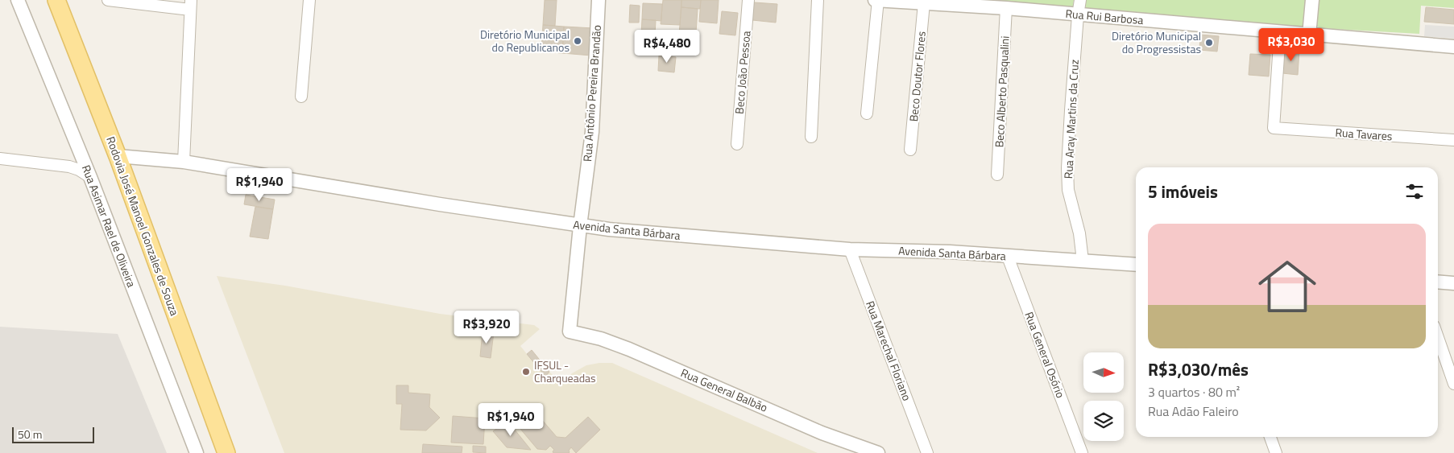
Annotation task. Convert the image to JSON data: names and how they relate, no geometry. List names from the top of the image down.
{
  "streets": {
    "main road": ["Rodovia José Manoel Gonzales de Souza"],
    "street": [
      "Rua Rui Barbosa",
      "Beco João Pessoa",
      "Beco Doutor Flores",
      "Beco Alberto Pasqualini",
      "Rua Antônio Pereira Brandão",
      "Rua Aray Martins da Cruz",
      "Rua Tavares",
      "Rua Asimar Rael de Oliveira",
      "Avenida Santa Bárbara",
      "Rua Marechal Floriano",
      "Rua General Osório",
      "Rua General Balbão"
    ]
  },
  "crossings": [
    ["Rua Rui Barbosa", "Beco Doutor Flores"],
    ["Rua Rui Barbosa", "Beco Alberto Pasqualini"],
    ["Rua Rui Barbosa", "Rua Aray Martins da Cruz"],
    ["Rua Rui Barbosa", "Rua Tavares"],
    ["Rua Antônio Pereira Brandão", "Avenida Santa Bárbara"],
    ["Rua Antônio Pereira Brandão", "Rua General Balbão"],
    ["Rua Aray Martins da Cruz", "Avenida Santa Bárbara"],
    ["Rodovia José Manoel Gonzales de Souza", "Avenida Santa Bárbara"],
    ["Avenida Santa Bárbara", "Rua Marechal Floriano"],
    ["Avenida Santa Bárbara", "Rua General Osório"]
  ],
  "places": ["Diretório Municipal do Republicanos", "Diretório Municipal do Progressistas", "IFSUL - Charqueadas"],
  "scale_bar": "50 m",
  "north": "right",
  "page": {
    "price": [
      "R$3,030",
      "R$4,480",
      "R$1,940",
      "R$3,920",
      "R$1,940"
    ],
    "heading": "5 imóveis",
    "list": [
      {
        "name": "R$3,030/mês",
        "note": "3 quartos · 80 m² · Rua Adão Faleiro"
      }
    ],
    "scale": "50 m"
  }
}
